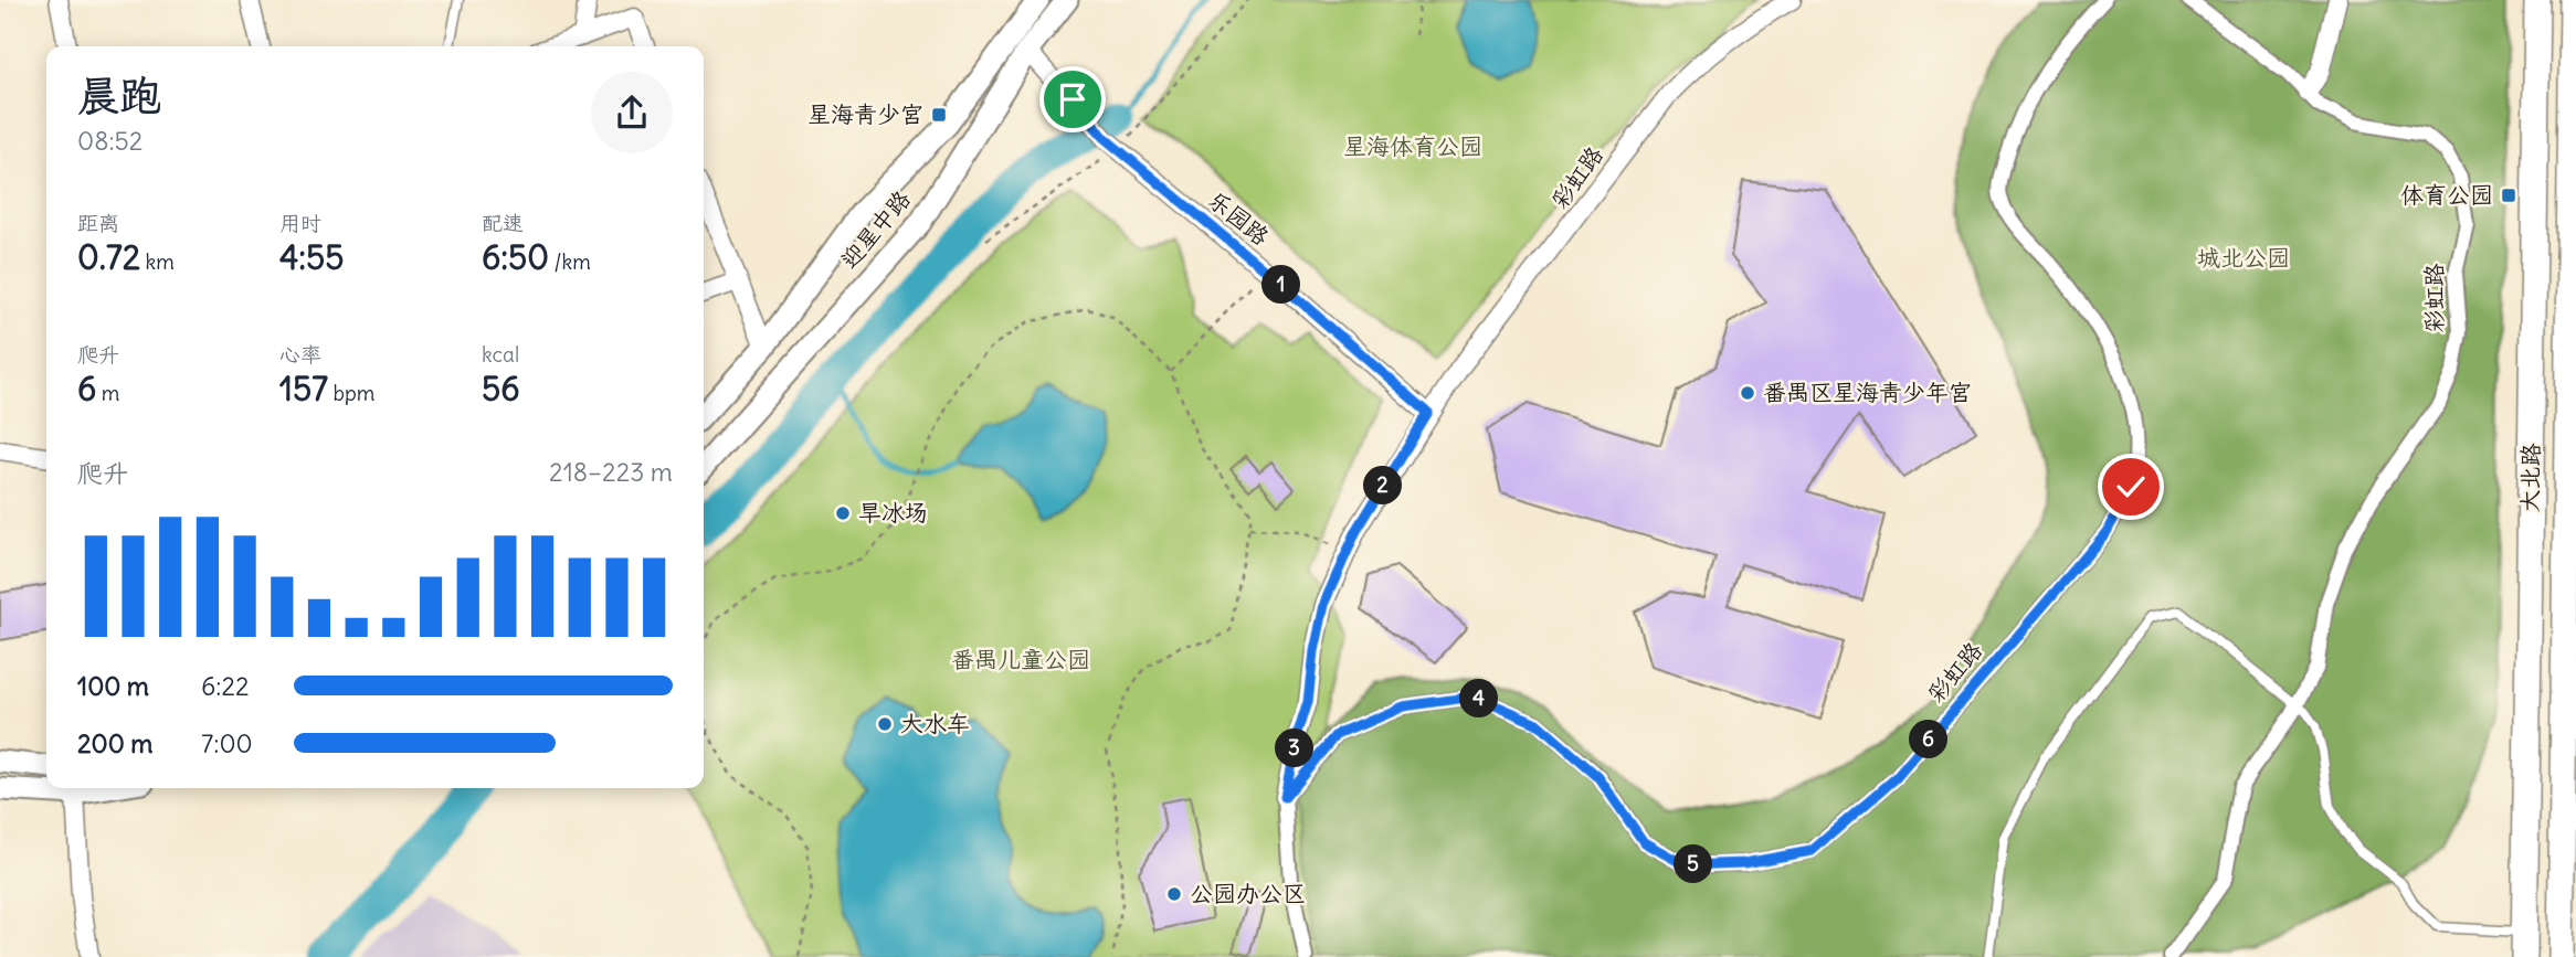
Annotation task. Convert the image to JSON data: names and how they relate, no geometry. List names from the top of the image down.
{
  "streets": {
    "main road": ["大北路"],
    "street": ["彩虹路", "乐园路", "迎星中路"]
  },
  "crossings": [
    ["彩虹路", "乐园路"],
    ["乐园路", "迎星中路"]
  ],
  "parks": ["星海体育公园", "城北公园", "番禺儿童公园"],
  "places": {
    "transit": ["星海青少宫", "体育公园"],
    "other": [
      "番禺区星海青少年宫",
      "旱冰场",
      "大水车",
      "公园办公区"
    ]
  },
  "page": {
    "heading": ["晨跑", "08:52"],
    "stats": [
      ["距离", "0.72 km"],
      ["用时", "4:55"],
      ["配速", "6:50 /km"],
      ["爬升", "6 m"],
      ["心率", "157 bpm"],
      ["kcal", "56"]
    ],
    "pins": [
      "1",
      "2",
      "4",
      "6",
      "3",
      "5"
    ],
    "chart": ["爬升", "218–223 m"],
    "list": [
      {
        "name": "100 m",
        "note": "6:22"
      },
      {
        "name": "200 m",
        "note": "7:00"
      }
    ]
  }
}
